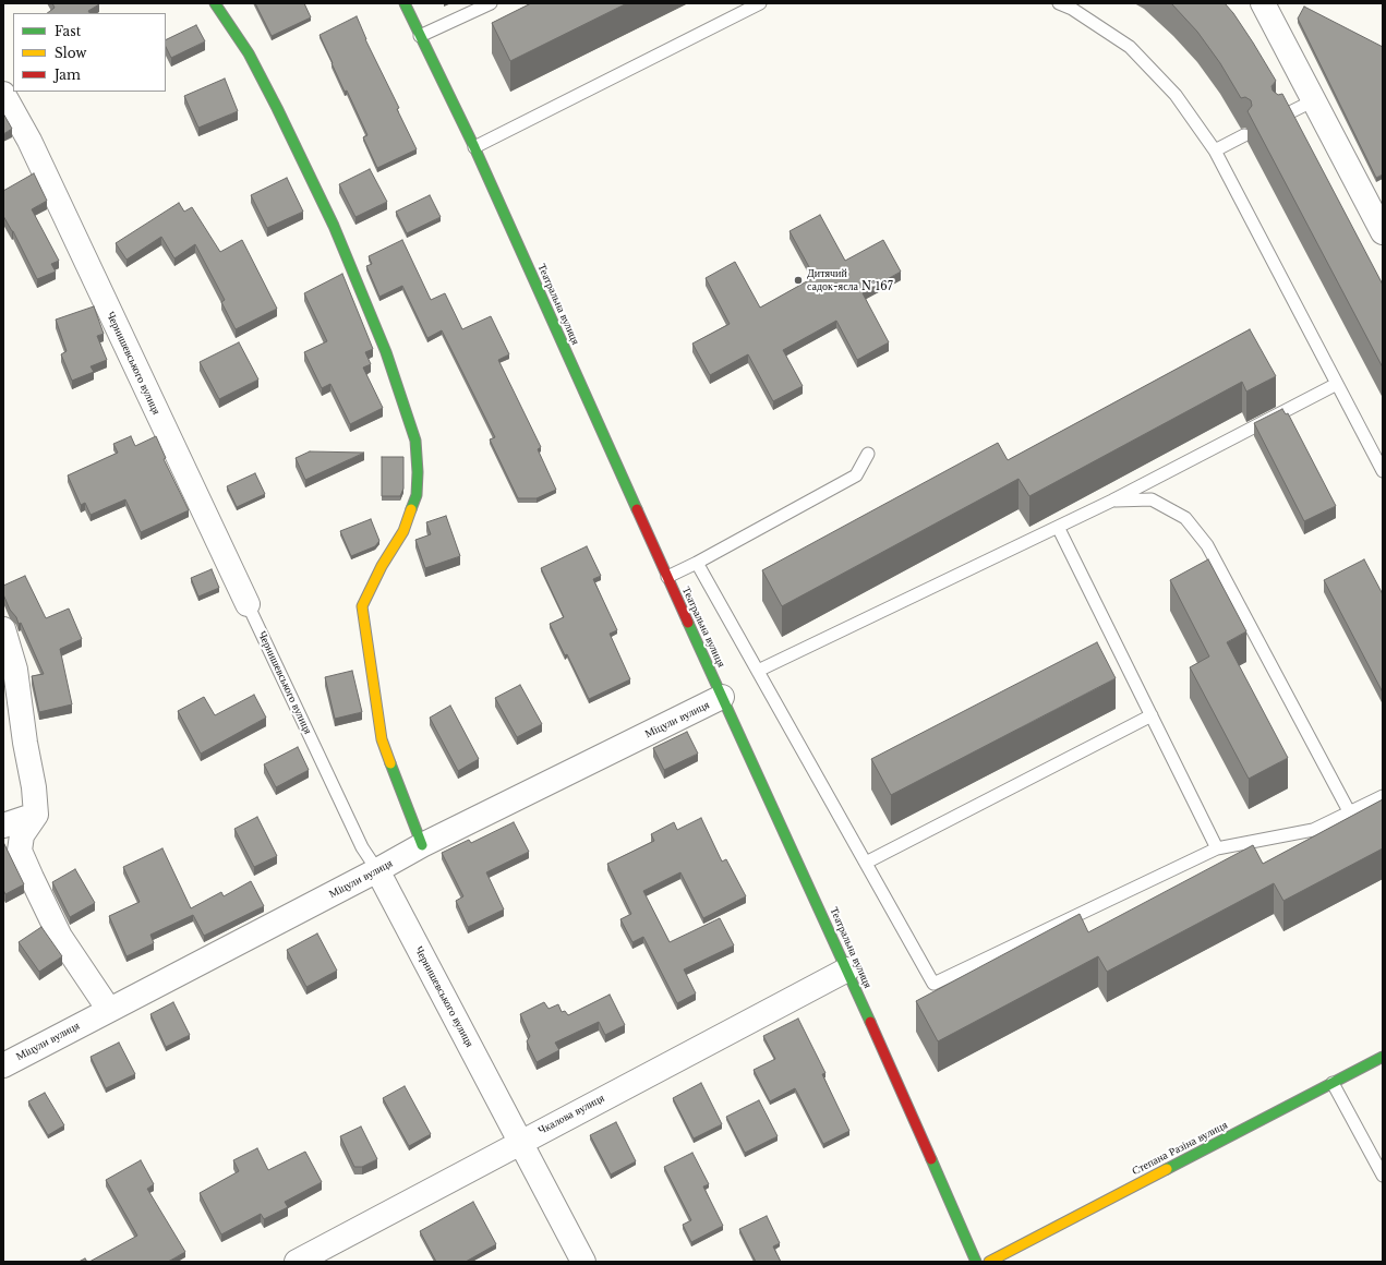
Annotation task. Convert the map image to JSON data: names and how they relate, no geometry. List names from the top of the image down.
{
  "streets": {
    "street": [
      "Театральна вулиця",
      "Чернишевського вулиця",
      "Міцули вулиця",
      "Чкалова вулиця",
      "Степана Разіна вулиця"
    ]
  },
  "crossings": [
    ["Театральна вулиця", "Міцули вулиця"],
    ["Театральна вулиця", "Чкалова вулиця"],
    ["Чернишевського вулиця", "Міцули вулиця"],
    ["Чернишевського вулиця", "Чкалова вулиця"]
  ],
  "places": ["Дитячий садок-ясла №167"],
  "legend": ["Fast", "Slow", "Jam"]
}
